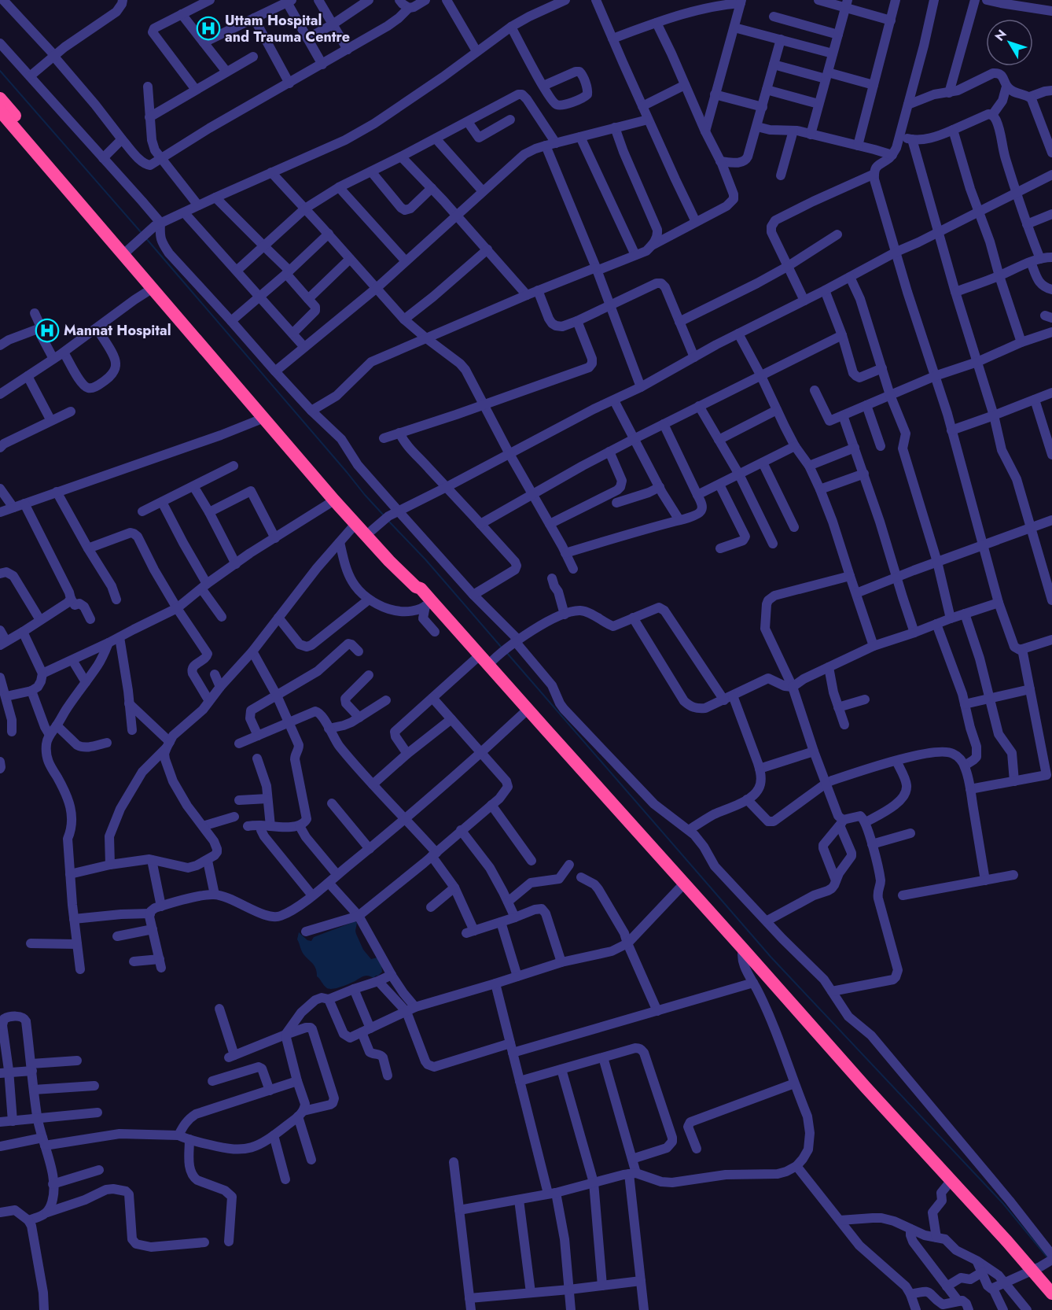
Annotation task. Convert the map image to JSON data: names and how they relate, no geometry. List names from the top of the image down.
{
  "places": {
    "hospital": ["Uttam Hospital and Trauma Centre", "Mannat Hospital"]
  },
  "north": "top left"
}
